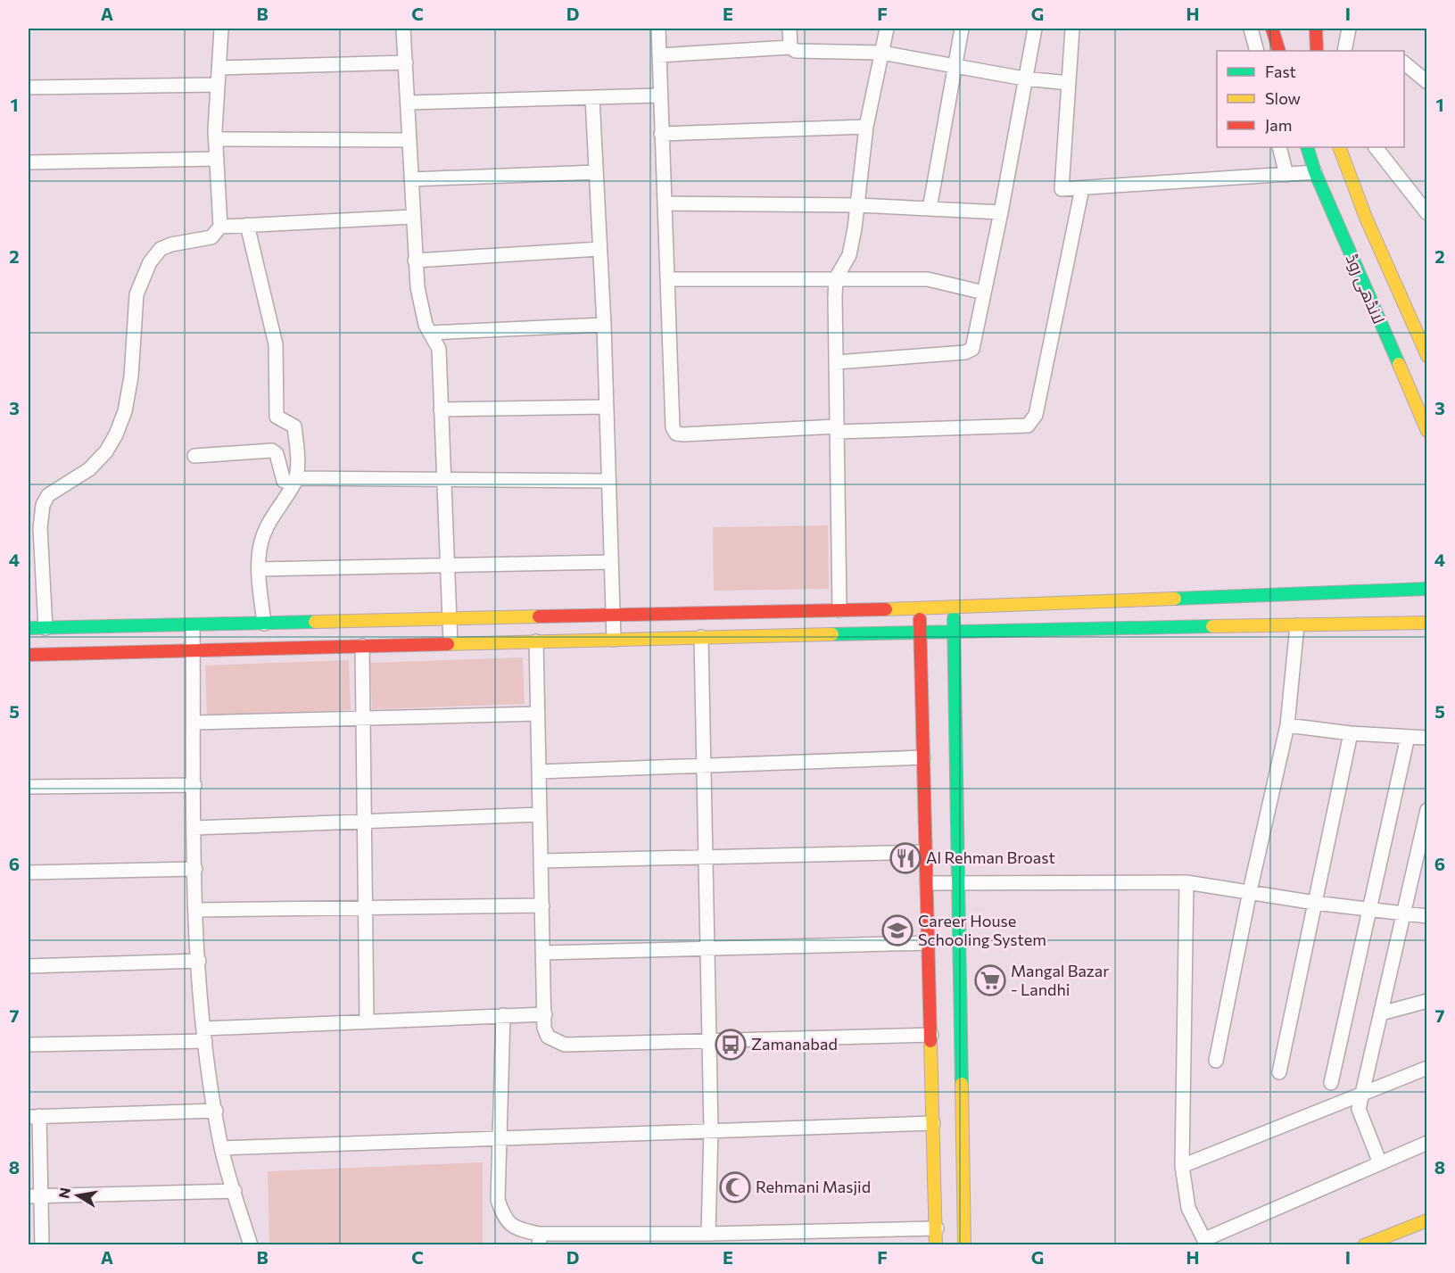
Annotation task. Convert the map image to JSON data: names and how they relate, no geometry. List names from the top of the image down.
{
  "streets": {
    "main road": ["لانڈھی روڈ"]
  },
  "places": {
    "restaurant": ["Al Rehman Broast"],
    "school or university": ["Career House Schooling System"],
    "supermarket": ["Mangal Bazar - Landhi"],
    "bus stop": ["Zamanabad"],
    "mosque": ["Rehmani Masjid"]
  },
  "legend": ["Fast", "Slow", "Jam"],
  "north": "left",
  "grid": {
    "columns": [
      "A",
      "B",
      "C",
      "D",
      "E",
      "F",
      "G",
      "H",
      "I"
    ],
    "rows": [
      "1",
      "2",
      "3",
      "4",
      "5",
      "6",
      "7",
      "8"
    ]
  }
}
